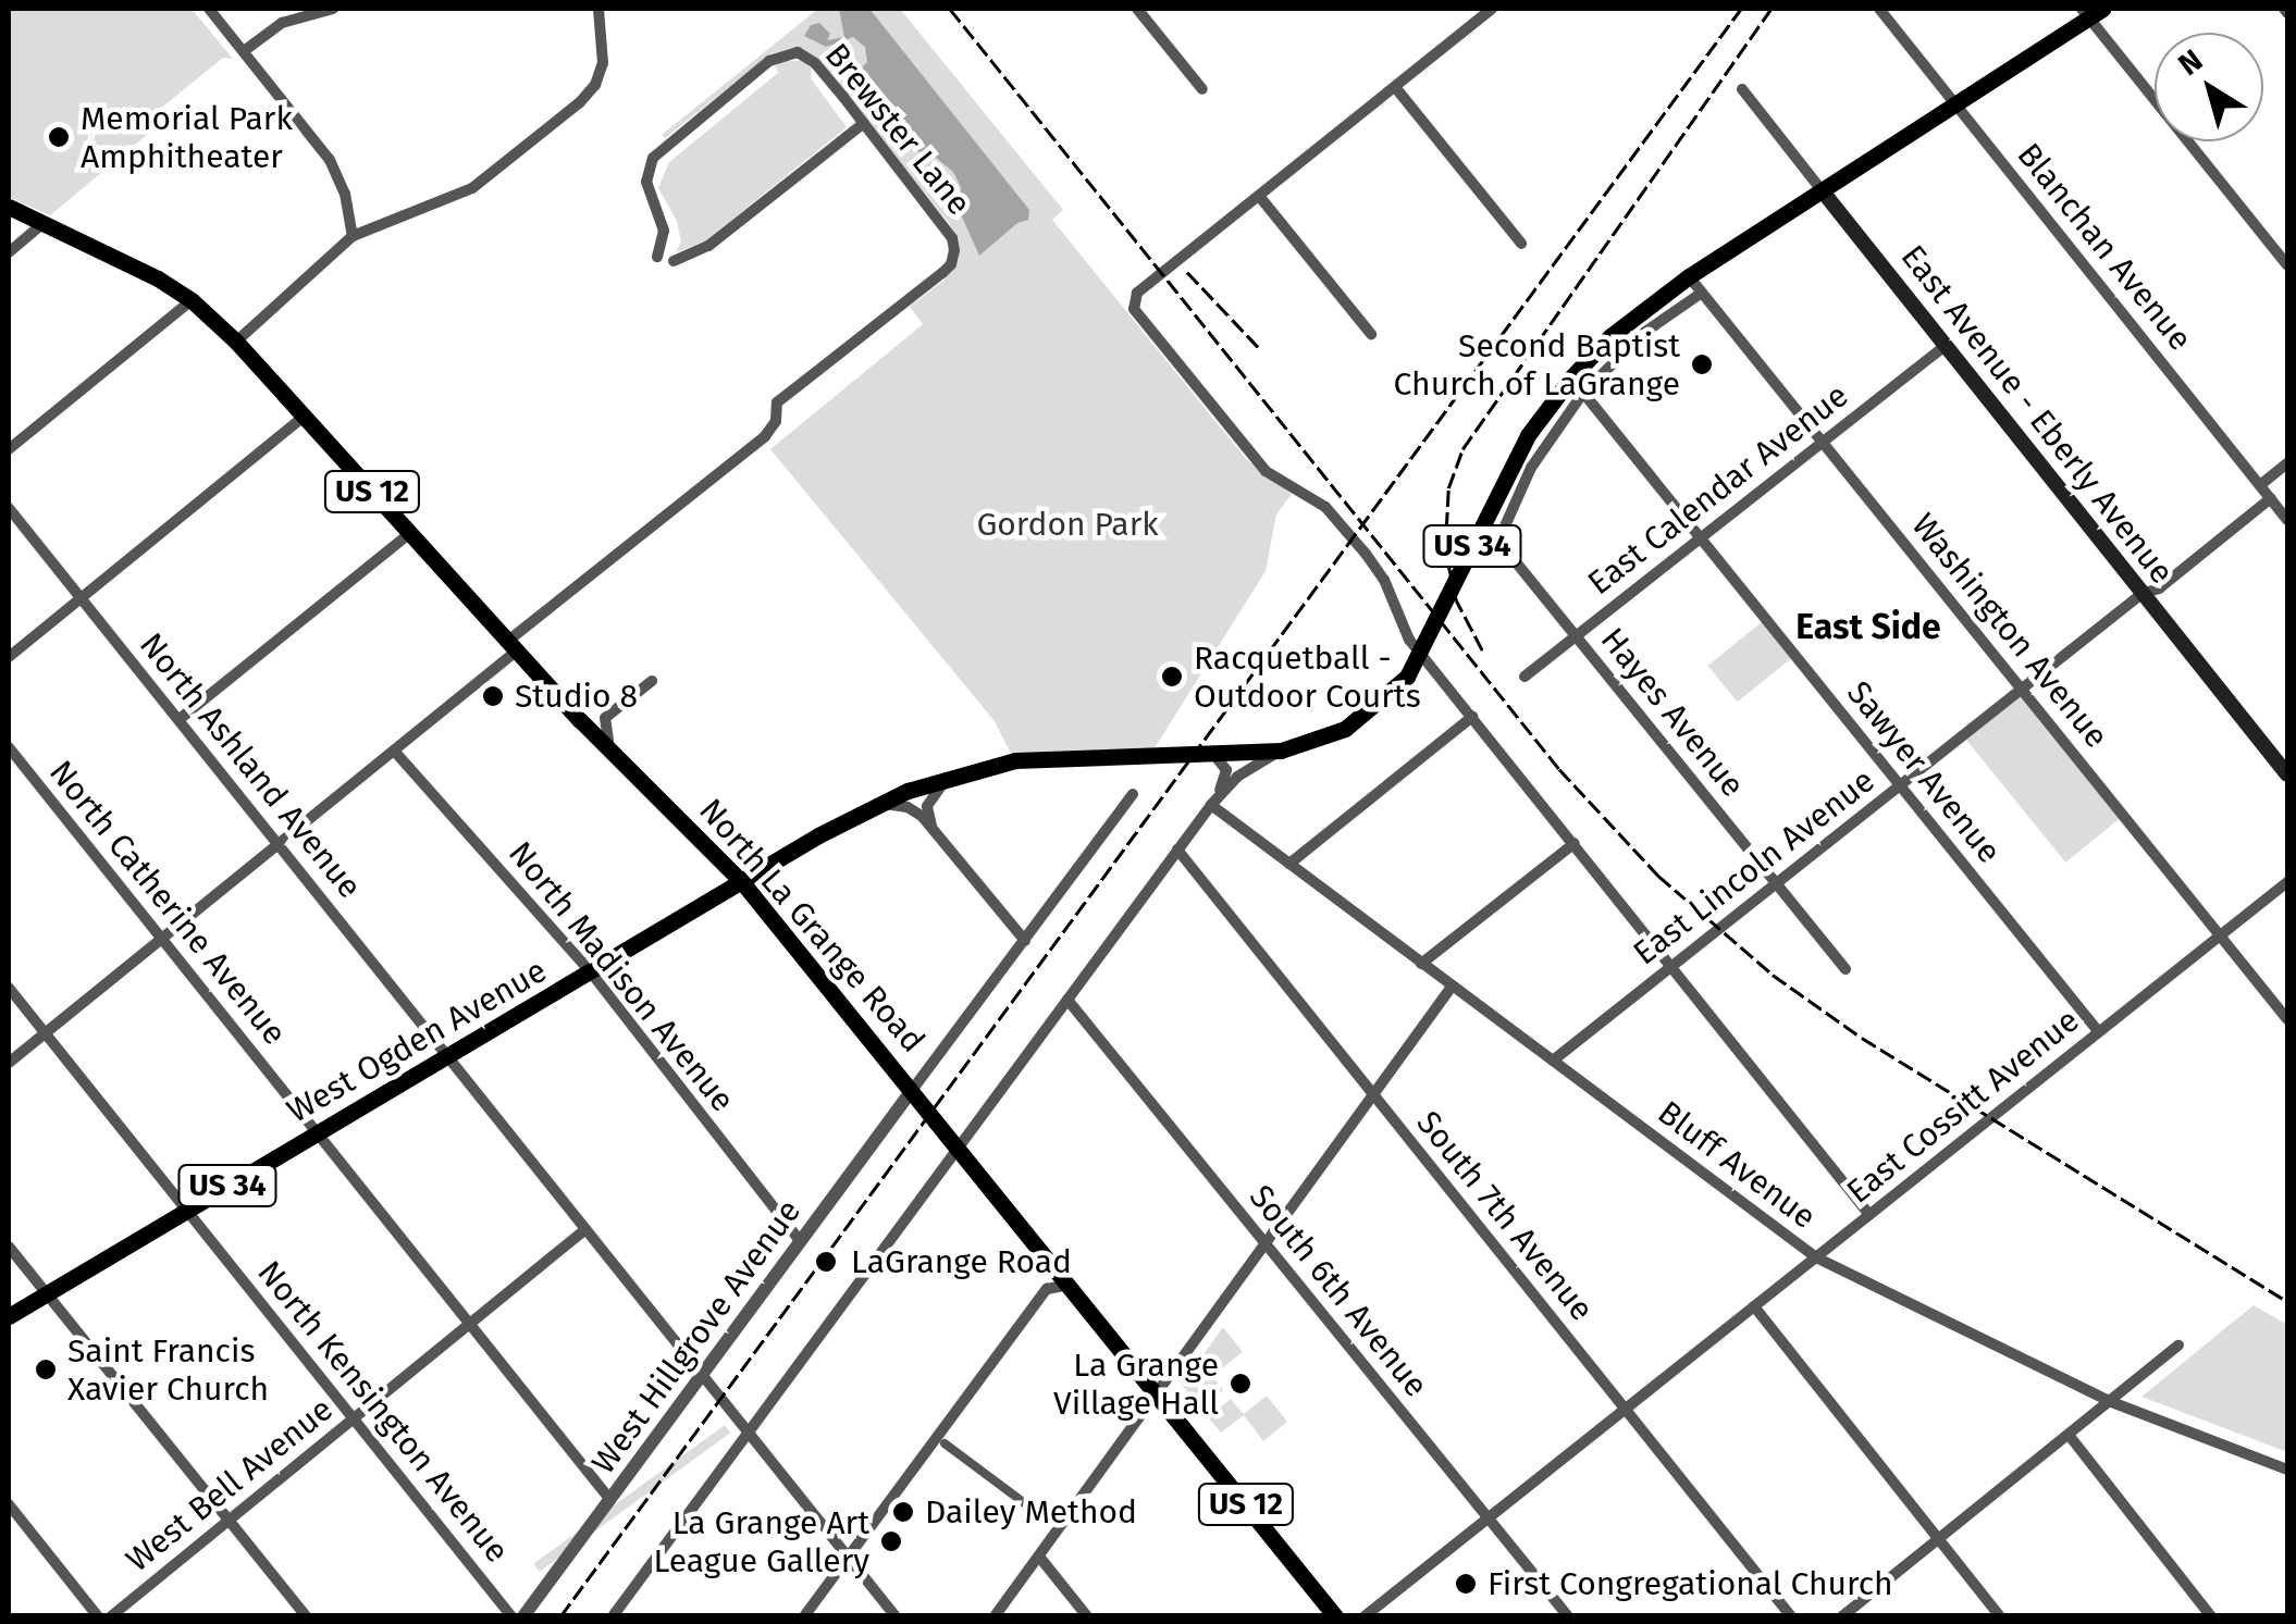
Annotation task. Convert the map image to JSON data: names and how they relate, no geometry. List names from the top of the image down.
{
  "streets": {
    "main road": [
      "East Avenue - Eberly Avenue",
      "US 12",
      "US 34",
      "North La Grange Road",
      "West Ogden Avenue"
    ],
    "street": [
      "Brewster Lane",
      "Blanchan Avenue",
      "East Calendar Avenue",
      "Washington Avenue",
      "Hayes Avenue",
      "North Ashland Avenue",
      "Sawyer Avenue",
      "East Lincoln Avenue",
      "North Catherine Avenue",
      "North Madison Avenue",
      "East Cossitt Avenue",
      "Bluff Avenue",
      "South 7th Avenue",
      "South 6th Avenue",
      "West Hillgrove Avenue",
      "North Kensington Avenue",
      "West Bell Avenue"
    ]
  },
  "crossings": [
    ["Brewster Lane", "US 12"],
    ["Brewster Lane", "North Ashland Avenue"],
    ["Brewster Lane", "North Catherine Avenue"],
    ["Brewster Lane", "North Madison Avenue"],
    ["Brewster Lane", "North Kensington Avenue"],
    ["Blanchan Avenue", "US 34"],
    ["Blanchan Avenue", "East Lincoln Avenue"],
    ["East Avenue - Eberly Avenue", "East Calendar Avenue"],
    ["East Avenue - Eberly Avenue", "US 34"],
    ["East Avenue - Eberly Avenue", "East Lincoln Avenue"],
    ["East Calendar Avenue", "Washington Avenue"],
    ["East Calendar Avenue", "Hayes Avenue"],
    ["East Calendar Avenue", "Sawyer Avenue"],
    ["US 12", "North La Grange Road"],
    ["US 12", "West Hillgrove Avenue"],
    ["US 34", "Washington Avenue"],
    ["US 34", "North La Grange Road"],
    ["US 34", "West Ogden Avenue"],
    ["Washington Avenue", "East Lincoln Avenue"],
    ["Washington Avenue", "East Cossitt Avenue"],
    ["Hayes Avenue", "Sawyer Avenue"],
    ["Hayes Avenue", "East Lincoln Avenue"],
    ["North Ashland Avenue", "West Ogden Avenue"],
    ["North Ashland Avenue", "West Hillgrove Avenue"],
    ["North Ashland Avenue", "West Bell Avenue"],
    ["Sawyer Avenue", "East Lincoln Avenue"],
    ["Sawyer Avenue", "East Cossitt Avenue"],
    ["East Lincoln Avenue", "Bluff Avenue"],
    ["North Catherine Avenue", "West Ogden Avenue"],
    ["North Catherine Avenue", "West Hillgrove Avenue"],
    ["North Catherine Avenue", "West Bell Avenue"],
    ["North La Grange Road", "West Ogden Avenue"],
    ["North La Grange Road", "West Hillgrove Avenue"],
    ["North Madison Avenue", "West Ogden Avenue"],
    ["North Madison Avenue", "West Hillgrove Avenue"],
    ["West Ogden Avenue", "North Kensington Avenue"],
    ["East Cossitt Avenue", "Bluff Avenue"],
    ["East Cossitt Avenue", "South 7th Avenue"],
    ["East Cossitt Avenue", "South 6th Avenue"],
    ["North Kensington Avenue", "West Bell Avenue"]
  ],
  "districts": ["East Side"],
  "parks": ["Gordon Park"],
  "places": [
    "Memorial Park Amphitheater",
    "Second Baptist Church of LaGrange",
    "Racquetball - Outdoor Courts",
    "Studio 8",
    "LaGrange Road",
    "Saint Francis Xavier Church",
    "La Grange Village Hall",
    "Dailey Method",
    "La Grange Art League Gallery",
    "First Congregational Church"
  ],
  "north": "top left"
}
